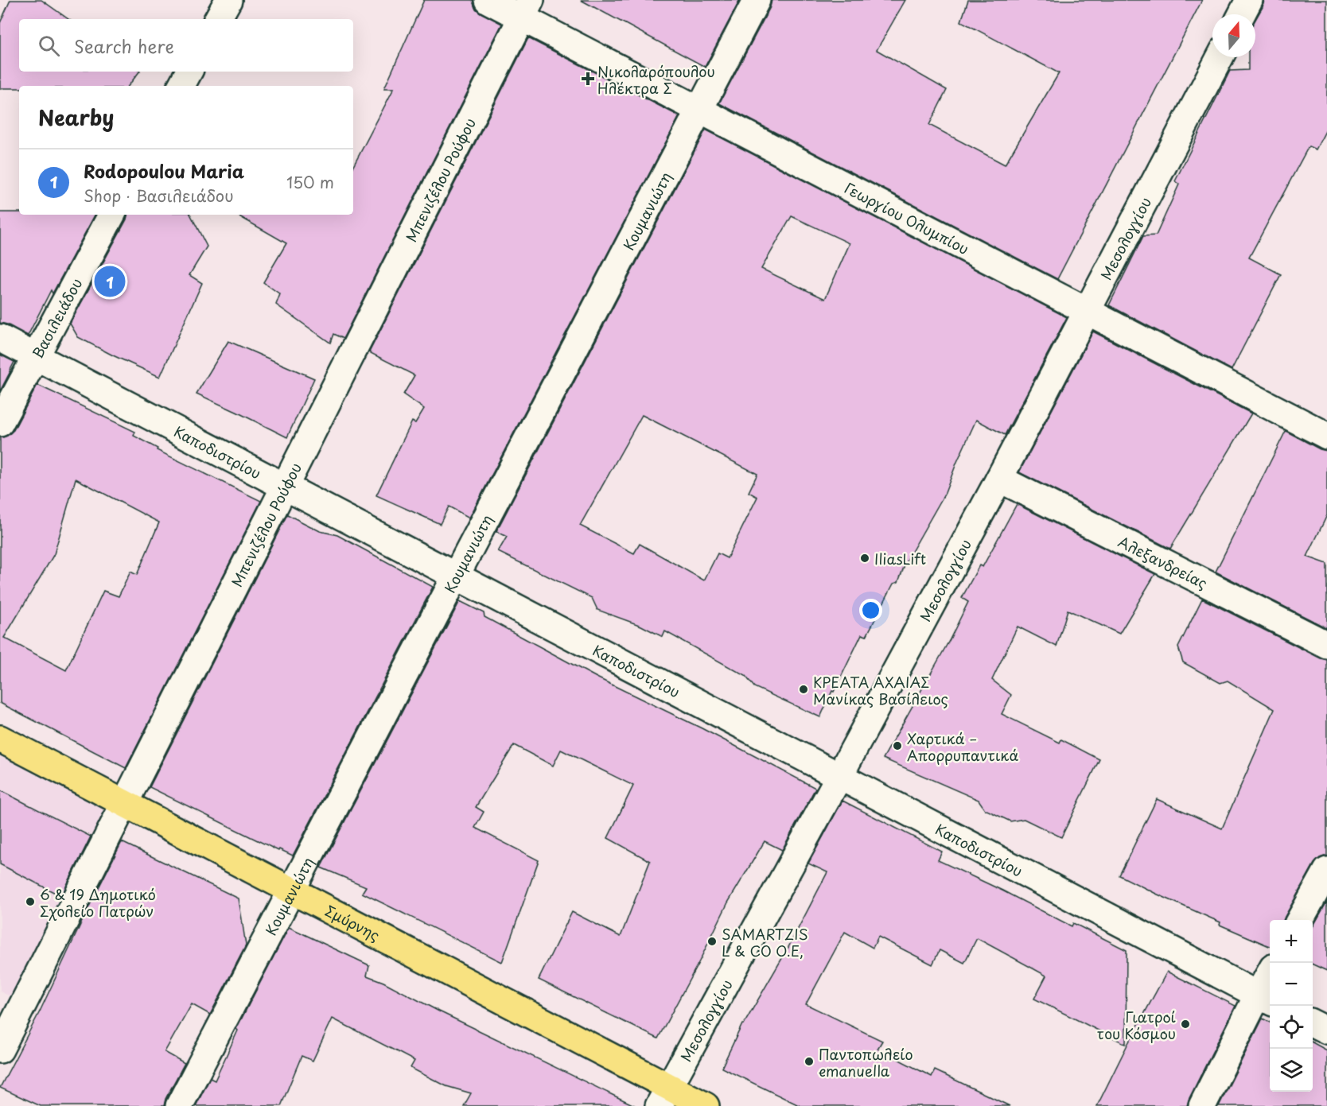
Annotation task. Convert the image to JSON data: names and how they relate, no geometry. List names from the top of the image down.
{
  "streets": {
    "main road": ["Σμύρνης"],
    "street": [
      "Μπενιζέλου Ρούφου",
      "Κουμανιώτη",
      "Γεωργίου Ολυμπίου",
      "Μεσολογγίου",
      "Βασιλειάδου",
      "Καποδιστρίου",
      "Αλεξανδρείας"
    ]
  },
  "crossings": [
    ["Μπενιζέλου Ρούφου", "Γεωργίου Ολυμπίου"],
    ["Μπενιζέλου Ρούφου", "Καποδιστρίου"],
    ["Μπενιζέλου Ρούφου", "Σμύρνης"],
    ["Κουμανιώτη", "Γεωργίου Ολυμπίου"],
    ["Κουμανιώτη", "Καποδιστρίου"],
    ["Κουμανιώτη", "Σμύρνης"],
    ["Γεωργίου Ολυμπίου", "Μεσολογγίου"],
    ["Μεσολογγίου", "Καποδιστρίου"],
    ["Μεσολογγίου", "Αλεξανδρείας"],
    ["Μεσολογγίου", "Σμύρνης"],
    ["Βασιλειάδου", "Καποδιστρίου"]
  ],
  "places": {
    "health": ["Νικολαρόπουλου Ηλέκτρα Σ"],
    "other": [
      "IliasLift",
      "ΚΡΕΑΤΑ ΑΧΑΙΑΣ Μανίκας Βασίλειος",
      "Χαρτικά – Απορρυπαντικά",
      "6 & 19 Δημοτικό Σχολείο Πατρών",
      "SAMARTZIS L & CO O.E,",
      "Γιατροί του Κόσμου",
      "Παντοπωλείο emanuella"
    ]
  },
  "north": "top",
  "page": {
    "search": "Search here",
    "heading": "Nearby",
    "list": [
      {
        "mark": "1",
        "name": "Rodopoulou Maria",
        "note": "Shop · Βασιλειάδου",
        "value": "150 m"
      }
    ],
    "pins": "1",
    "map_buttons": ["+", "−"]
  }
}
